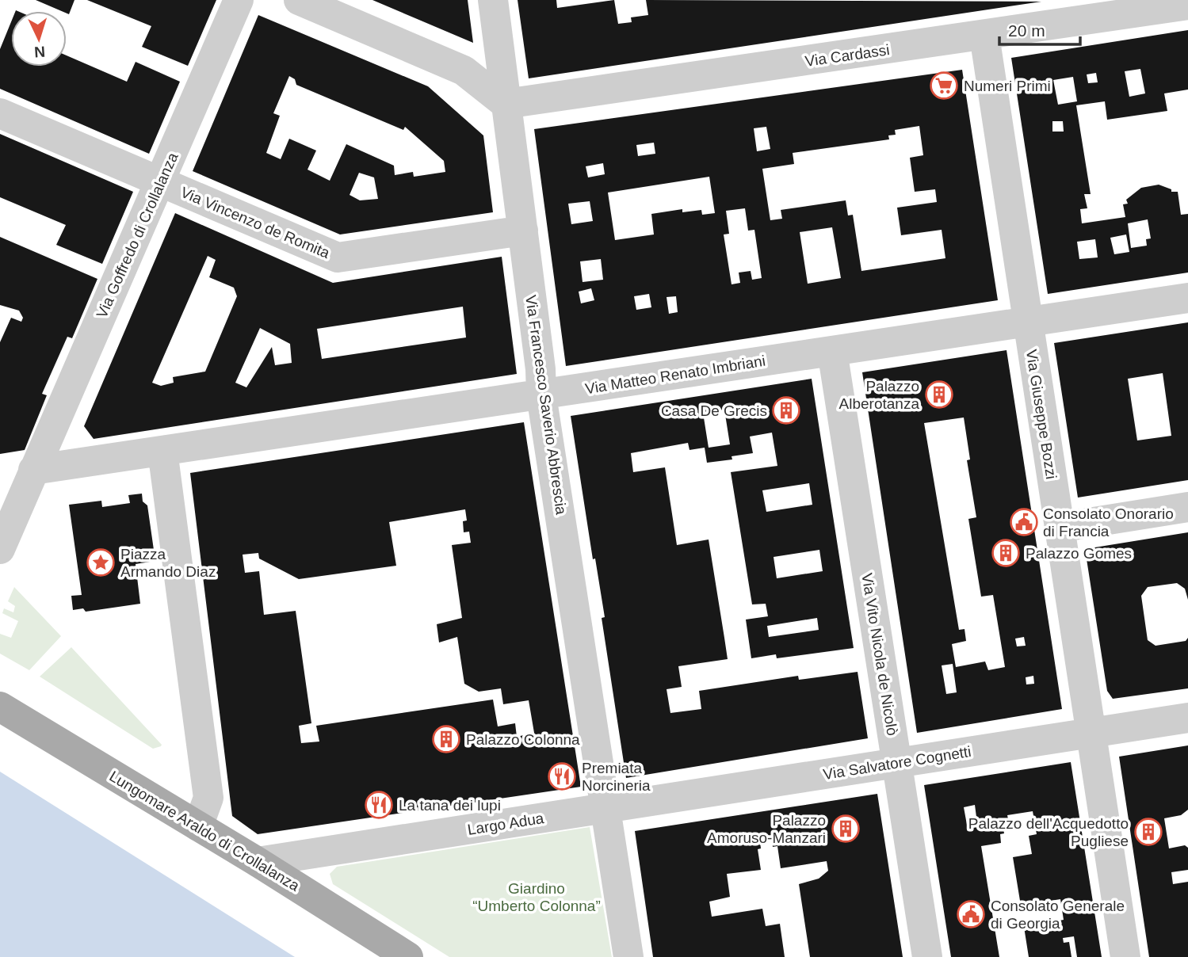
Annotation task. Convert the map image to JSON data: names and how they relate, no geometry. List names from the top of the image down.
{
  "streets": {
    "main road": ["Lungomare Araldo di Crollalanza"],
    "street": [
      "Via Cardassi",
      "Via Vincenzo de Romita",
      "Via Goffredo di Crollalanza",
      "Via Matteo Renato Imbriani",
      "Via Francesco Saverio Abbrescia",
      "Via Giuseppe Bozzi",
      "Via Vito Nicola de Nicolò",
      "Via Salvatore Cognetti",
      "Largo Adua"
    ]
  },
  "crossings": [
    ["Via Cardassi", "Via Francesco Saverio Abbrescia"],
    ["Via Cardassi", "Via Giuseppe Bozzi"],
    ["Via Vincenzo de Romita", "Via Goffredo di Crollalanza"],
    ["Via Vincenzo de Romita", "Via Francesco Saverio Abbrescia"],
    ["Via Matteo Renato Imbriani", "Via Francesco Saverio Abbrescia"],
    ["Via Matteo Renato Imbriani", "Via Giuseppe Bozzi"],
    ["Via Matteo Renato Imbriani", "Via Vito Nicola de Nicolò"],
    ["Via Francesco Saverio Abbrescia", "Via Salvatore Cognetti"],
    ["Via Francesco Saverio Abbrescia", "Largo Adua"],
    ["Via Giuseppe Bozzi", "Via Salvatore Cognetti"],
    ["Via Vito Nicola de Nicolò", "Via Salvatore Cognetti"],
    ["Via Salvatore Cognetti", "Largo Adua"],
    ["Largo Adua", "Lungomare Araldo di Crollalanza"]
  ],
  "parks": ["Giardino “Umberto Colonna”"],
  "places": {
    "supermarket": ["Numeri Primi"],
    "building": [
      "Palazzo Alberotanza",
      "Casa De Grecis",
      "Palazzo Gomes",
      "Palazzo Colonna",
      "Palazzo Amoruso-Manzari",
      "Palazzo dell'Acquedotto Pugliese"
    ],
    "public building": ["Consolato Onorario di Francia", "Consolato Generale di Georgia"],
    "place": ["Piazza Armando Diaz"],
    "restaurant": ["Premiata Norcineria", "La tana dei lupi"]
  },
  "scale_bar": "20 m",
  "north": "bottom"
}
